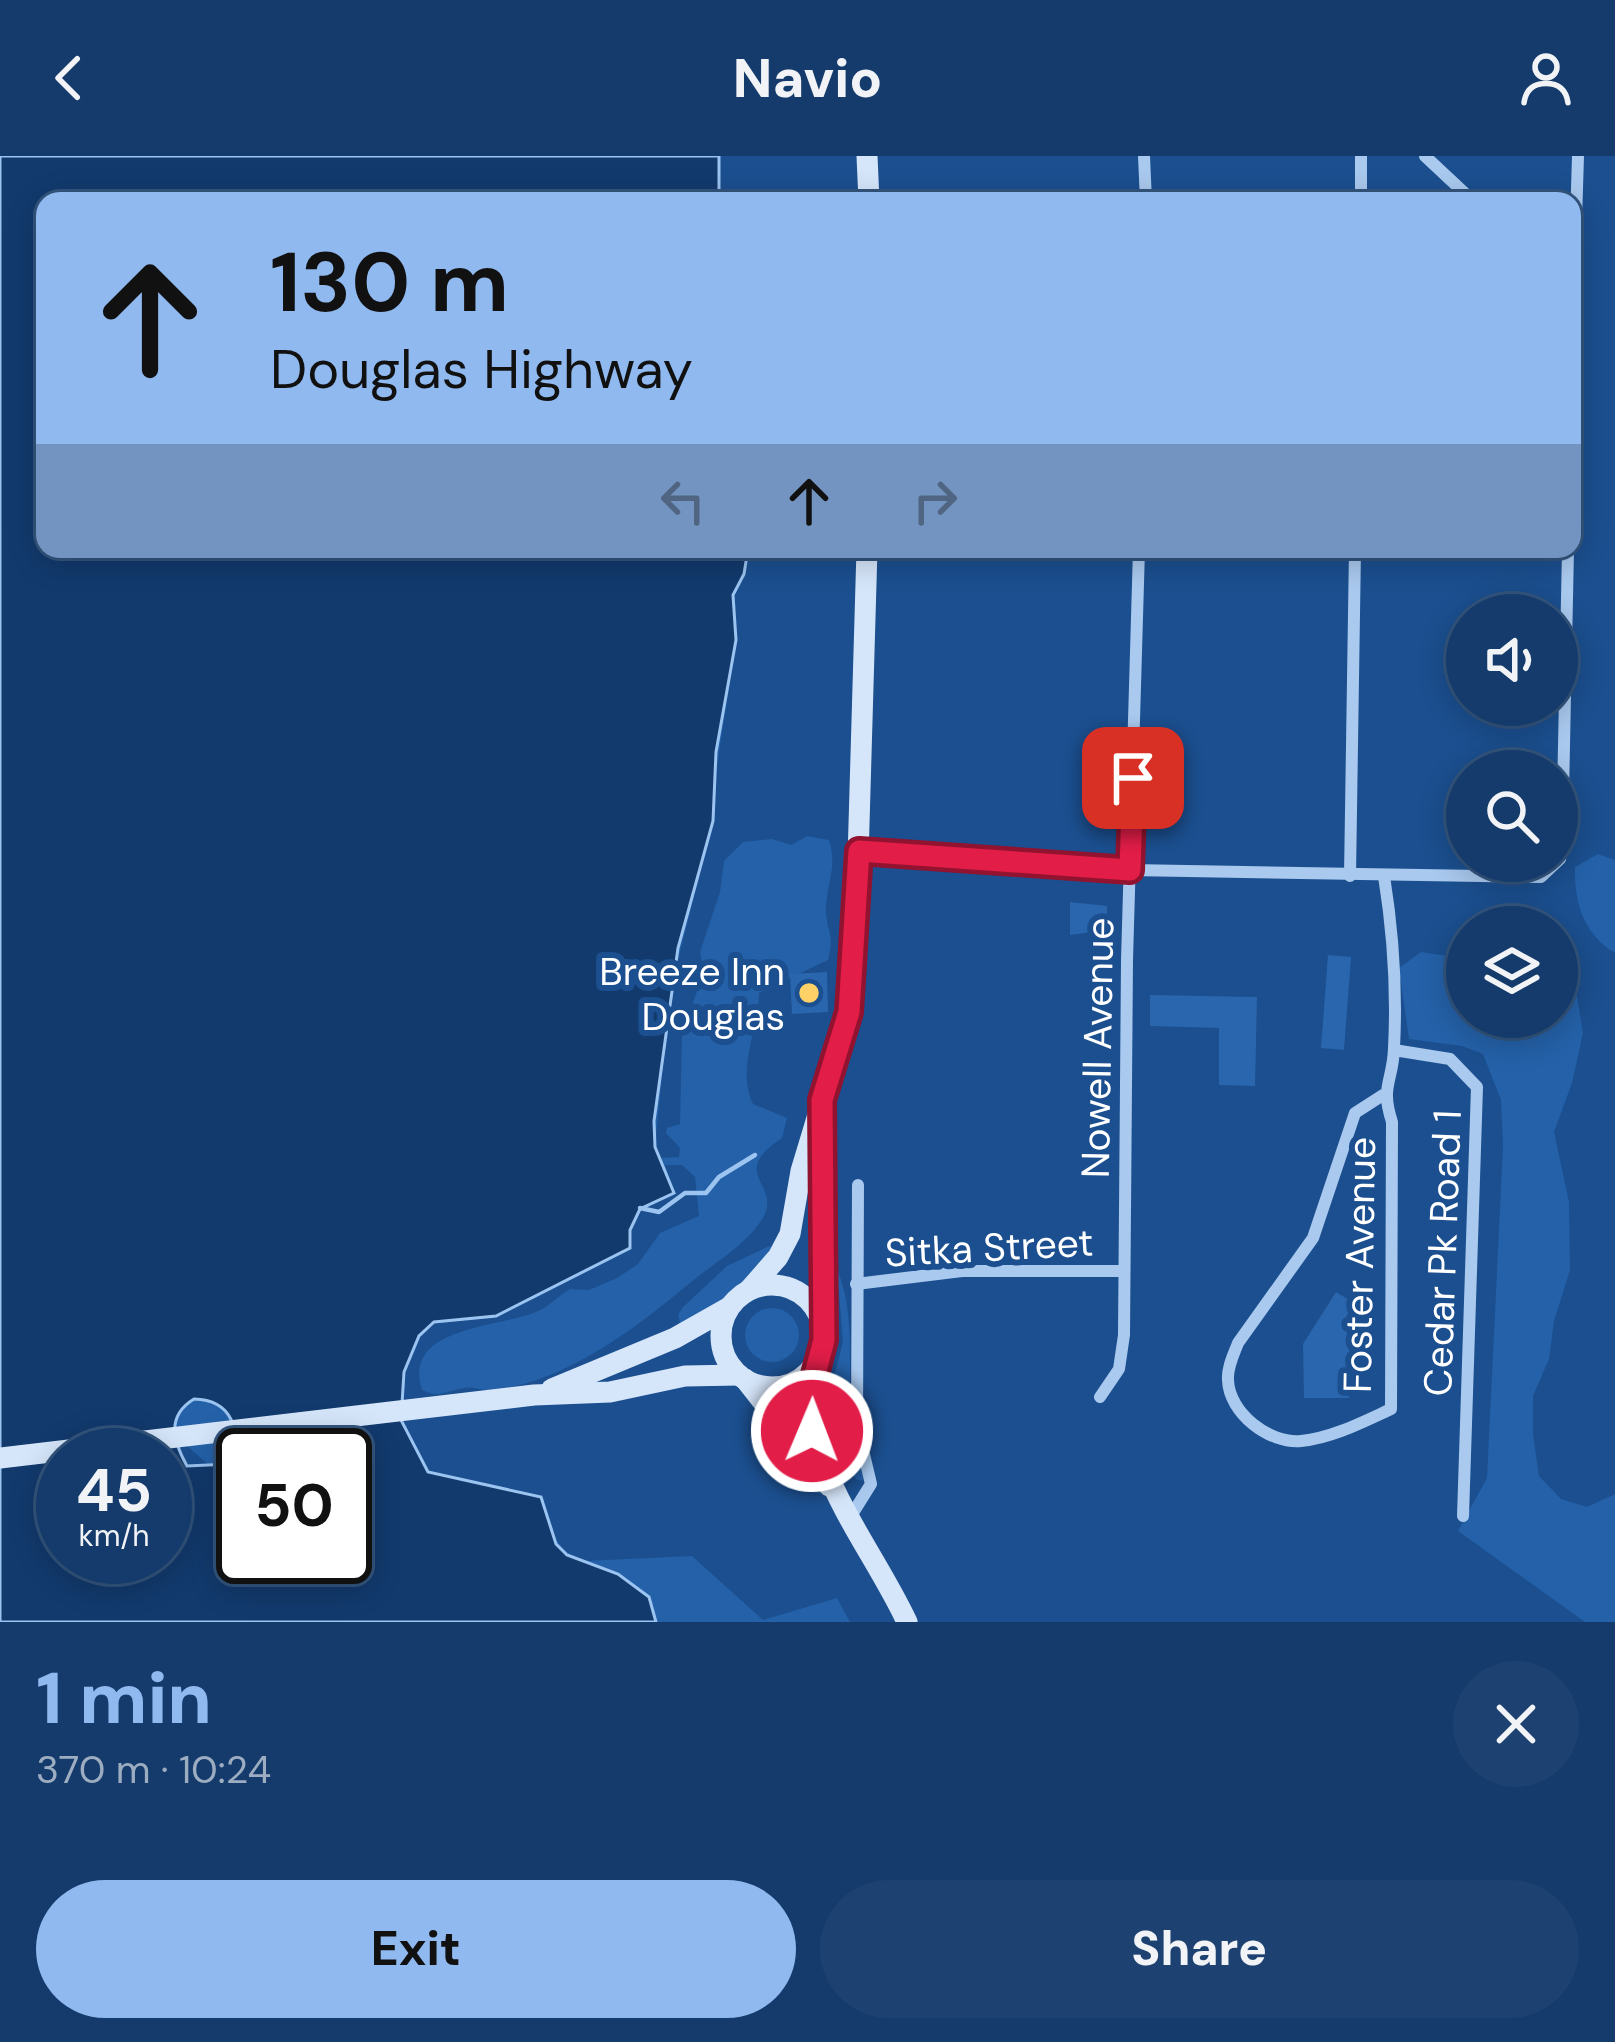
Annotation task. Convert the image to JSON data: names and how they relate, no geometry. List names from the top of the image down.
{
  "streets": {
    "street": [
      "Nowell Avenue",
      "Sitka Street",
      "Cedar Pk Road 1",
      "Foster Avenue"
    ]
  },
  "crossings": [
    ["Nowell Avenue", "Sitka Street"],
    ["Cedar Pk Road 1", "Foster Avenue"]
  ],
  "places": ["Breeze Inn Douglas"],
  "page": {
    "header": "Navio",
    "turn": ["130 m", "Douglas Highway"],
    "speed": "45 km/h",
    "limit": "50",
    "heading": ["1 min", "370 m · 10:24"],
    "buttons": ["Exit", "Share"]
  }
}
